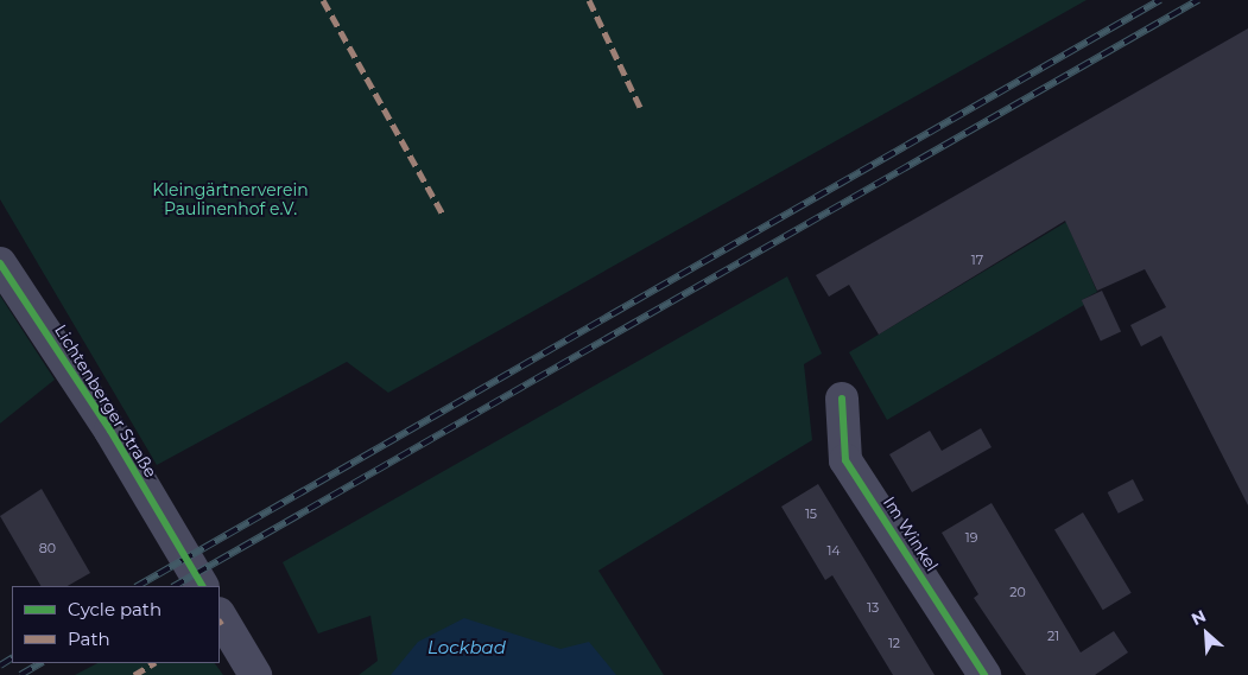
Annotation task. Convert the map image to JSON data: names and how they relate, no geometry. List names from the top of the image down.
{
  "streets": {
    "street": ["Lichtenberger Straße", "Im Winkel"]
  },
  "water": ["Lockbad"],
  "parks": ["Kleingärtnerverein Paulinenhof e.V."],
  "house_numbers": [
    "17",
    "15",
    "19",
    "80",
    "14",
    "20",
    "13",
    "21",
    "12"
  ],
  "legend": ["Cycle path", "Path"],
  "north": "top left"
}
